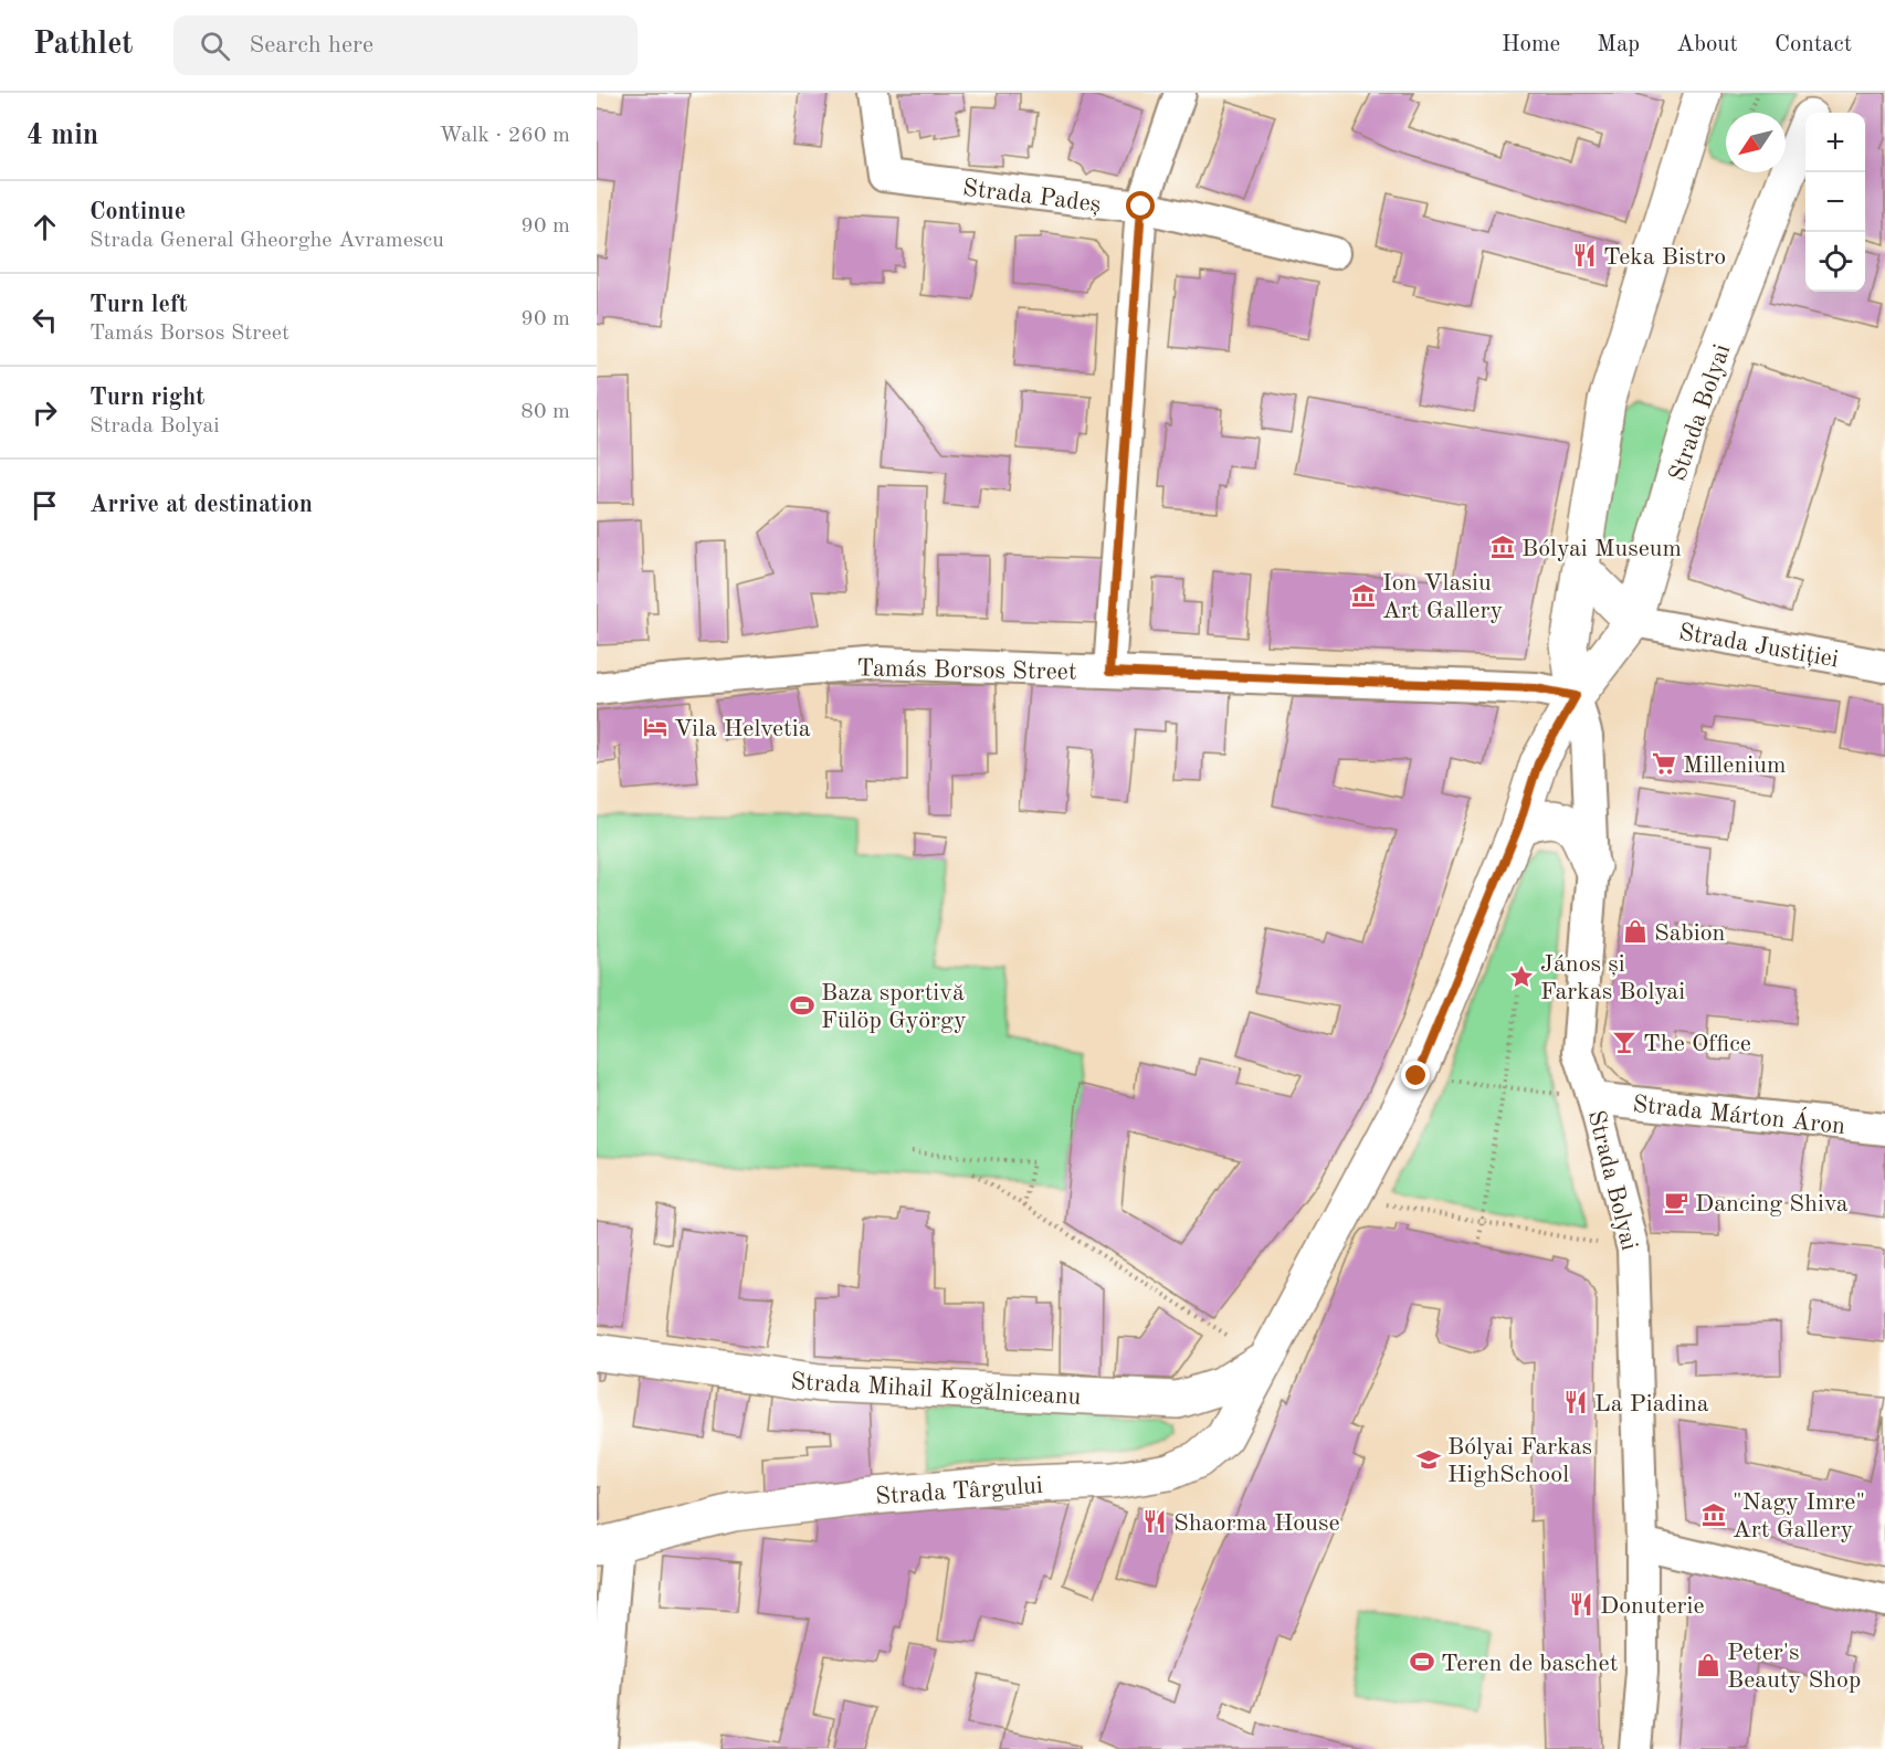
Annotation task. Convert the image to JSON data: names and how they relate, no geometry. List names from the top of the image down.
{
  "streets": {
    "street": [
      "Strada Padeș",
      "Strada Bolyai",
      "Strada Justiției",
      "Tamás Borsos Street",
      "Strada Márton Áron",
      "Strada Mihail Kogălniceanu",
      "Strada Târgului"
    ]
  },
  "crossings": [
    ["Strada Bolyai", "Strada Justiției"],
    ["Strada Bolyai", "Tamás Borsos Street"],
    ["Strada Bolyai", "Strada Márton Áron"],
    ["Strada Bolyai", "Strada Mihail Kogălniceanu"],
    ["Strada Bolyai", "Strada Târgului"],
    ["Strada Mihail Kogălniceanu", "Strada Târgului"]
  ],
  "places": {
    "restaurant": [
      "Teka Bistro",
      "La Piadina",
      "Shaorma House",
      "Donuterie"
    ],
    "museum": ["Bólyai Museum", "Ion Vlasiu Art Gallery", "\"Nagy Imre\" Art Gallery"],
    "hotel": ["Vila Helvetia"],
    "supermarket": ["Millenium"],
    "shop": ["Sabion", "Peter's Beauty Shop"],
    "place": ["János și Farkas Bolyai"],
    "sports": ["Baza sportivă Fülöp György", "Teren de baschet"],
    "bar": ["The Office"],
    "cafe": ["Dancing Shiva"],
    "school or university": ["Bólyai Farkas HighSchool"]
  },
  "north": "bottom left",
  "page": {
    "header": "Pathlet",
    "search": "Search here",
    "nav": [
      "Home",
      "Map",
      "About",
      "Contact"
    ],
    "heading": ["4 min", "Walk · 260 m"],
    "map_buttons": ["+", "−"],
    "list": [
      ["Continue", "Strada General Gheorghe Avramescu", "90 m"],
      ["Turn left", "Tamás Borsos Street", "90 m"],
      ["Turn right", "Strada Bolyai", "80 m"],
      "Arrive at destination"
    ]
  }
}
